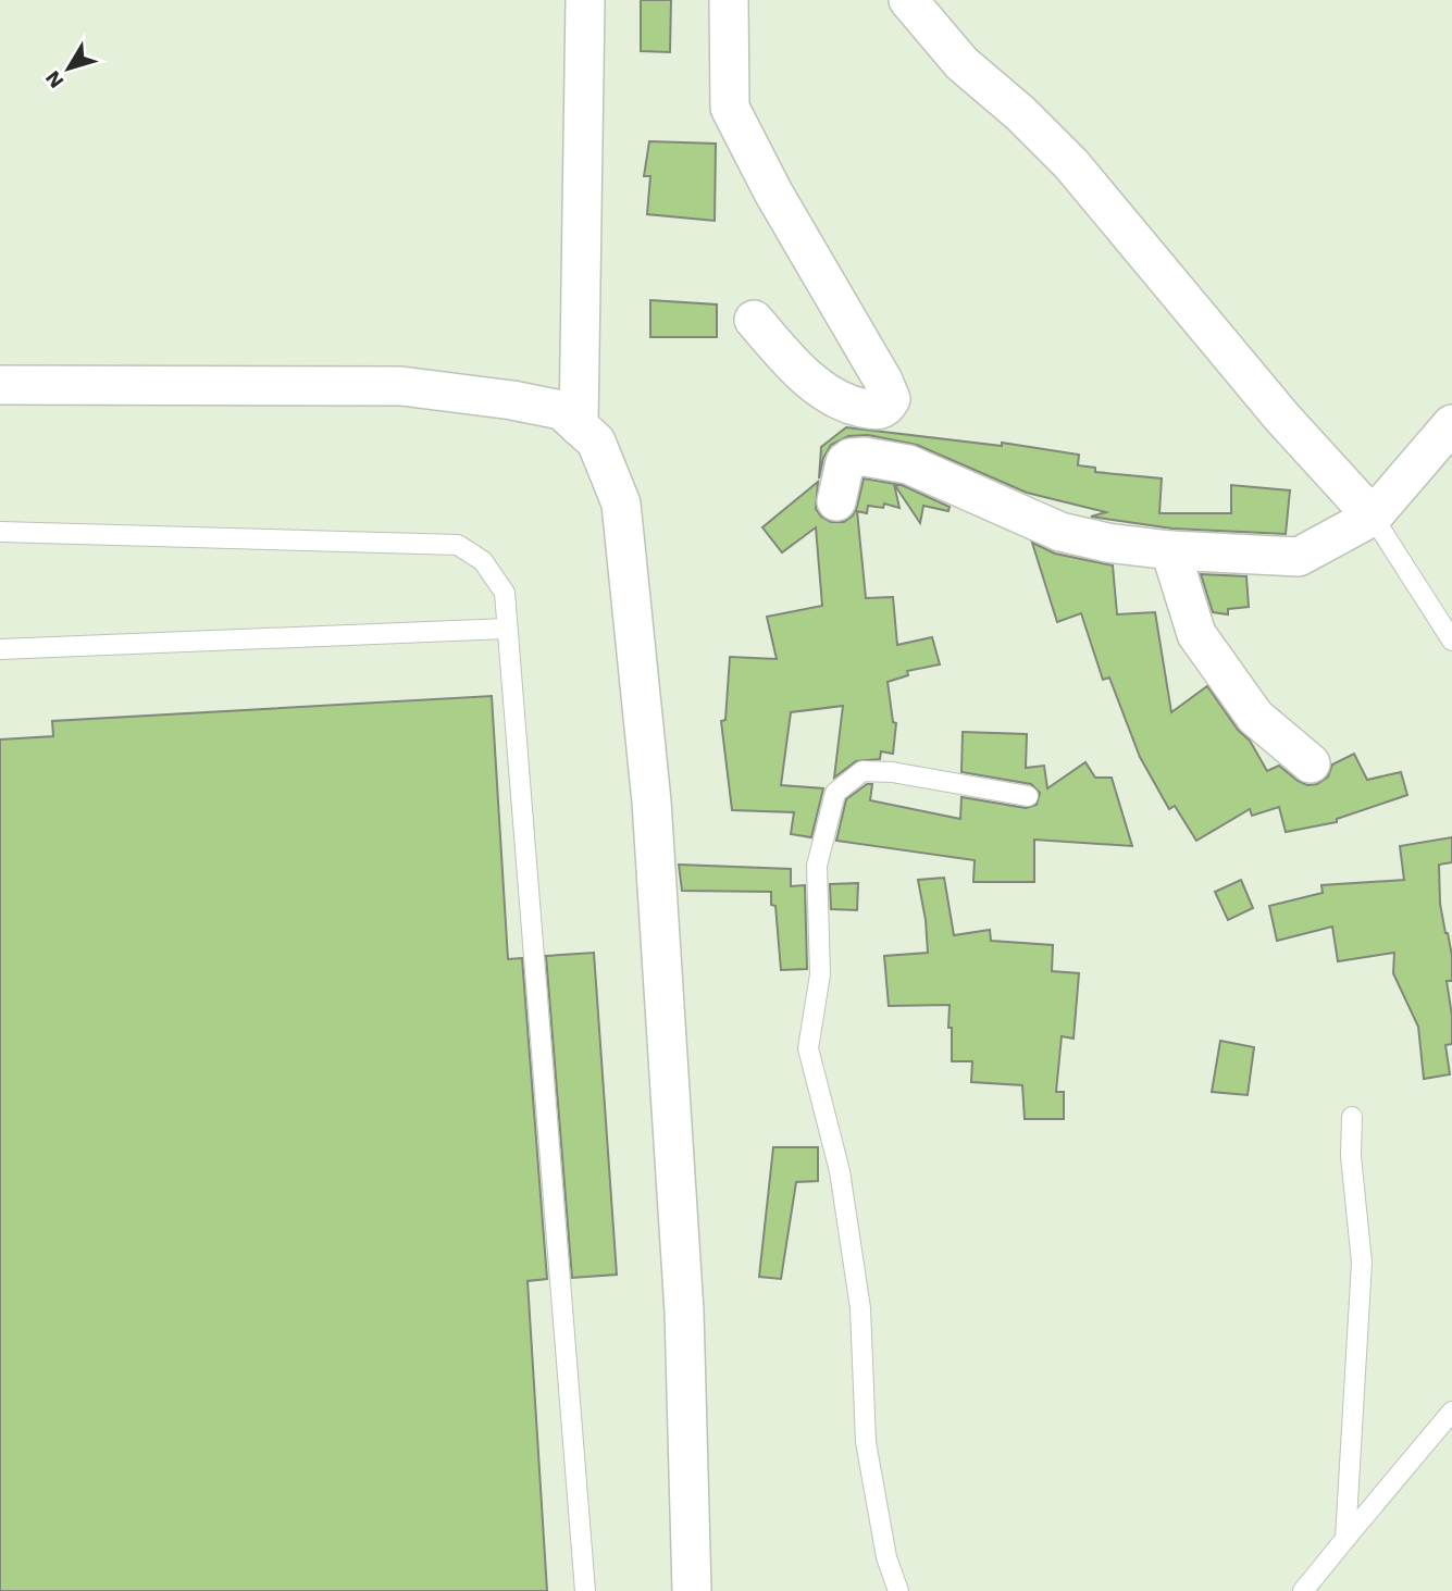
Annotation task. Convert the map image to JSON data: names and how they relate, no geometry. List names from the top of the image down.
{
  "north": "bottom left"
}
